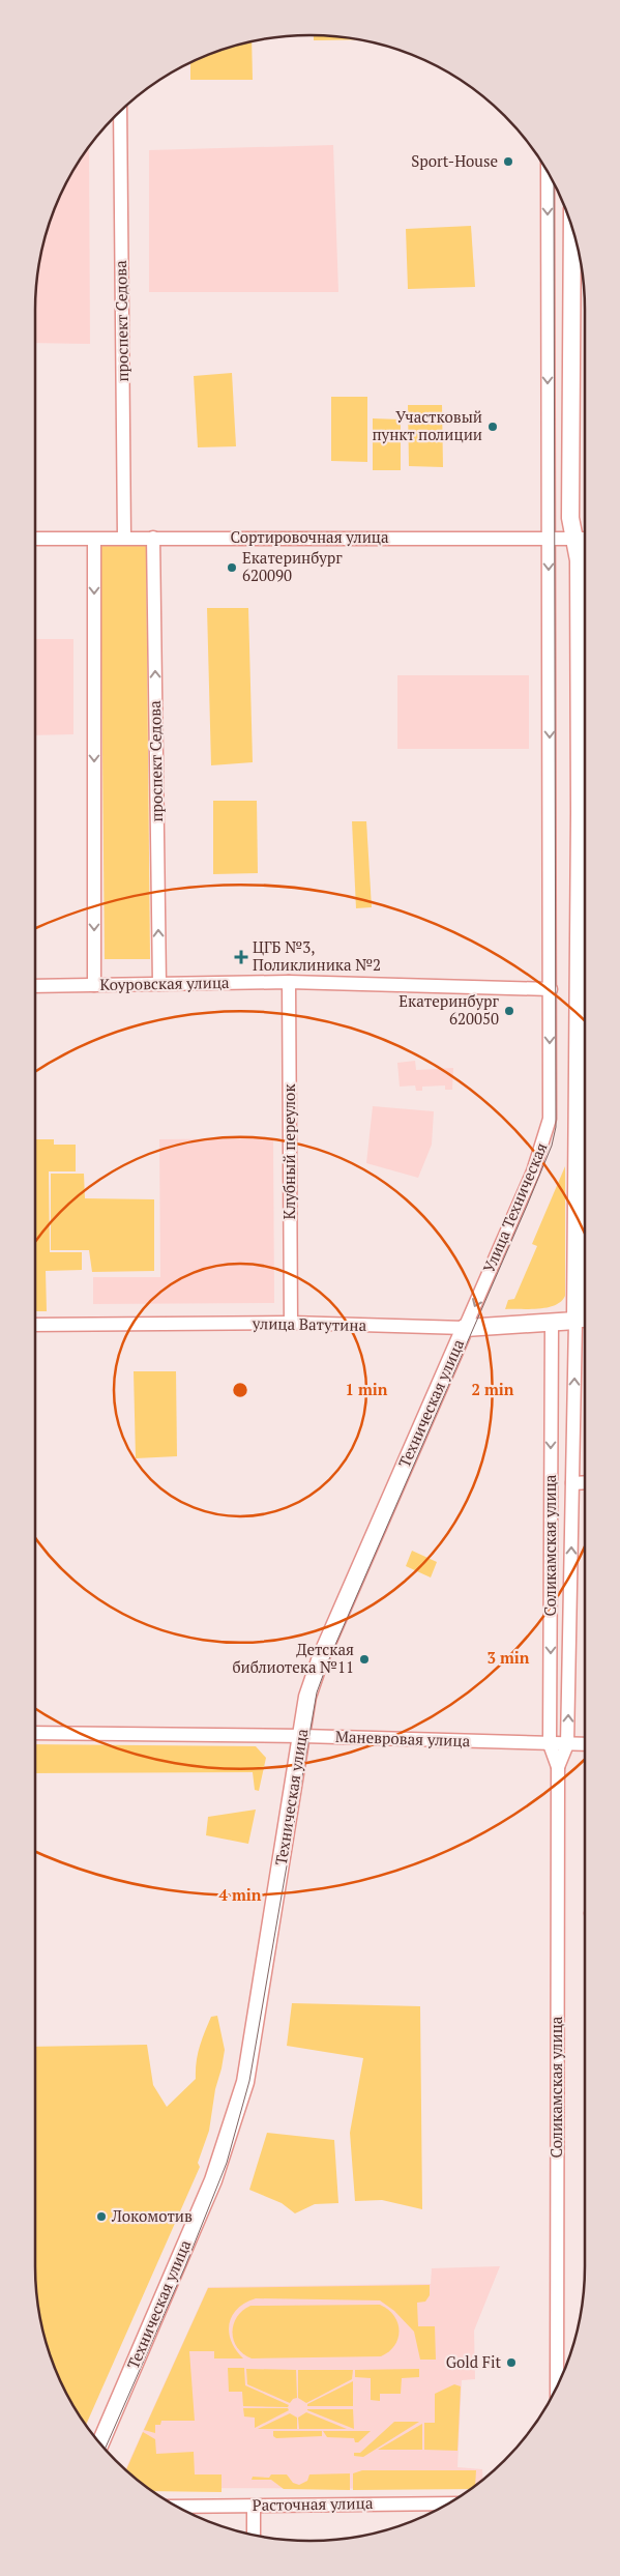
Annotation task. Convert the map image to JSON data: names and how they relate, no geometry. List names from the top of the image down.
{
  "streets": {
    "main road": ["улица Ватутина", "Техническая улица"],
    "street": [
      "проспект Седова",
      "Сортировочная улица",
      "Коуровская улица",
      "Клубный переулок",
      "Улица Техническая",
      "Соликамская улица",
      "Маневровая улица",
      "Расточная улица"
    ]
  },
  "crossings": [
    ["проспект Седова", "Сортировочная улица"],
    ["проспект Седова", "Коуровская улица"],
    ["Сортировочная улица", "Улица Техническая"],
    ["Коуровская улица", "Клубный переулок"],
    ["Коуровская улица", "Улица Техническая"],
    ["Клубный переулок", "улица Ватутина"],
    ["Улица Техническая", "улица Ватутина"],
    ["Улица Техническая", "Техническая улица"],
    ["улица Ватутина", "Техническая улица"],
    ["улица Ватутина", "Соликамская улица"],
    ["Техническая улица", "Маневровая улица"],
    ["Соликамская улица", "Маневровая улица"]
  ],
  "one_way": ["Улица Техническая"],
  "places": {
    "other": [
      "Sport-House",
      "Участковый пункт полиции",
      "Екатеринбург 620090",
      "Екатеринбург 620050",
      "Детская библиотека №11",
      "Локомотив",
      "Gold Fit"
    ],
    "health": ["ЦГБ №3, Поликлиника №2"]
  },
  "rings": [
    "1 min",
    "2 min",
    "3 min",
    "4 min"
  ]
}
